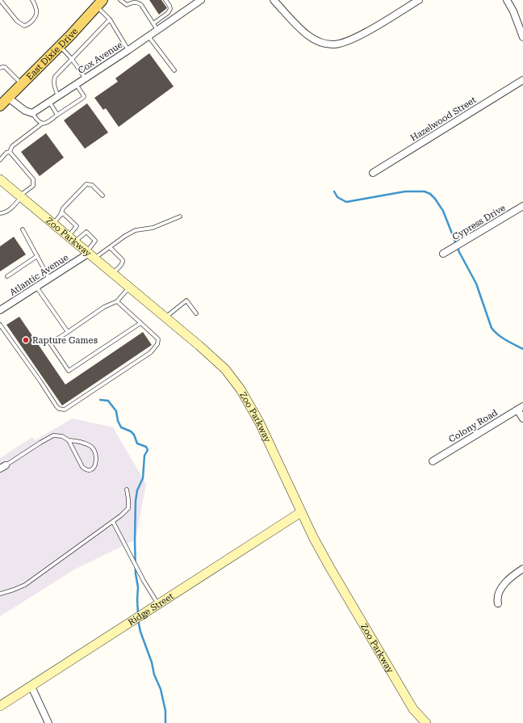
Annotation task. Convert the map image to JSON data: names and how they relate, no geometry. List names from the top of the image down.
{
  "streets": {
    "main road": ["East Dixie Drive", "Zoo Parkway", "Ridge Street"],
    "street": [
      "Cox Avenue",
      "Hazelwood Street",
      "Cypress Drive",
      "Atlantic Avenue",
      "Colony Road"
    ]
  },
  "crossings": [
    ["Zoo Parkway", "Atlantic Avenue"],
    ["Zoo Parkway", "Ridge Street"]
  ],
  "places": ["Rapture Games"]
}
